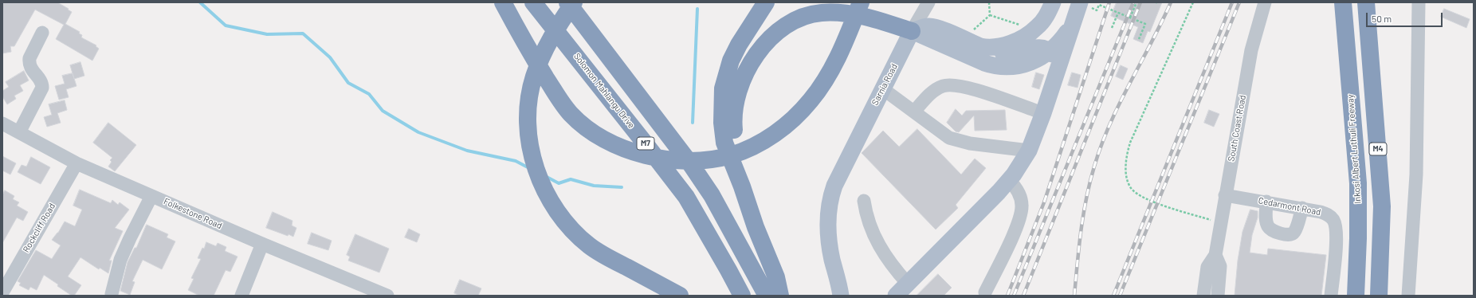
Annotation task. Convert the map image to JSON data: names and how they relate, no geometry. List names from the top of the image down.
{
  "streets": {
    "highway": [
      "Solomon Mahlangu Drive",
      "M7",
      "Inkosi Albert Luthuli Freeway",
      "M4"
    ],
    "main road": ["Sarnia Road"],
    "street": [
      "South Coast Road",
      "Cedarmont Road",
      "Folkestone Road",
      "Rockcliff Road"
    ]
  },
  "crossings": [
    ["South Coast Road", "Cedarmont Road"],
    ["Folkestone Road", "Rockcliff Road"]
  ],
  "scale_bar": "50 m"
}
